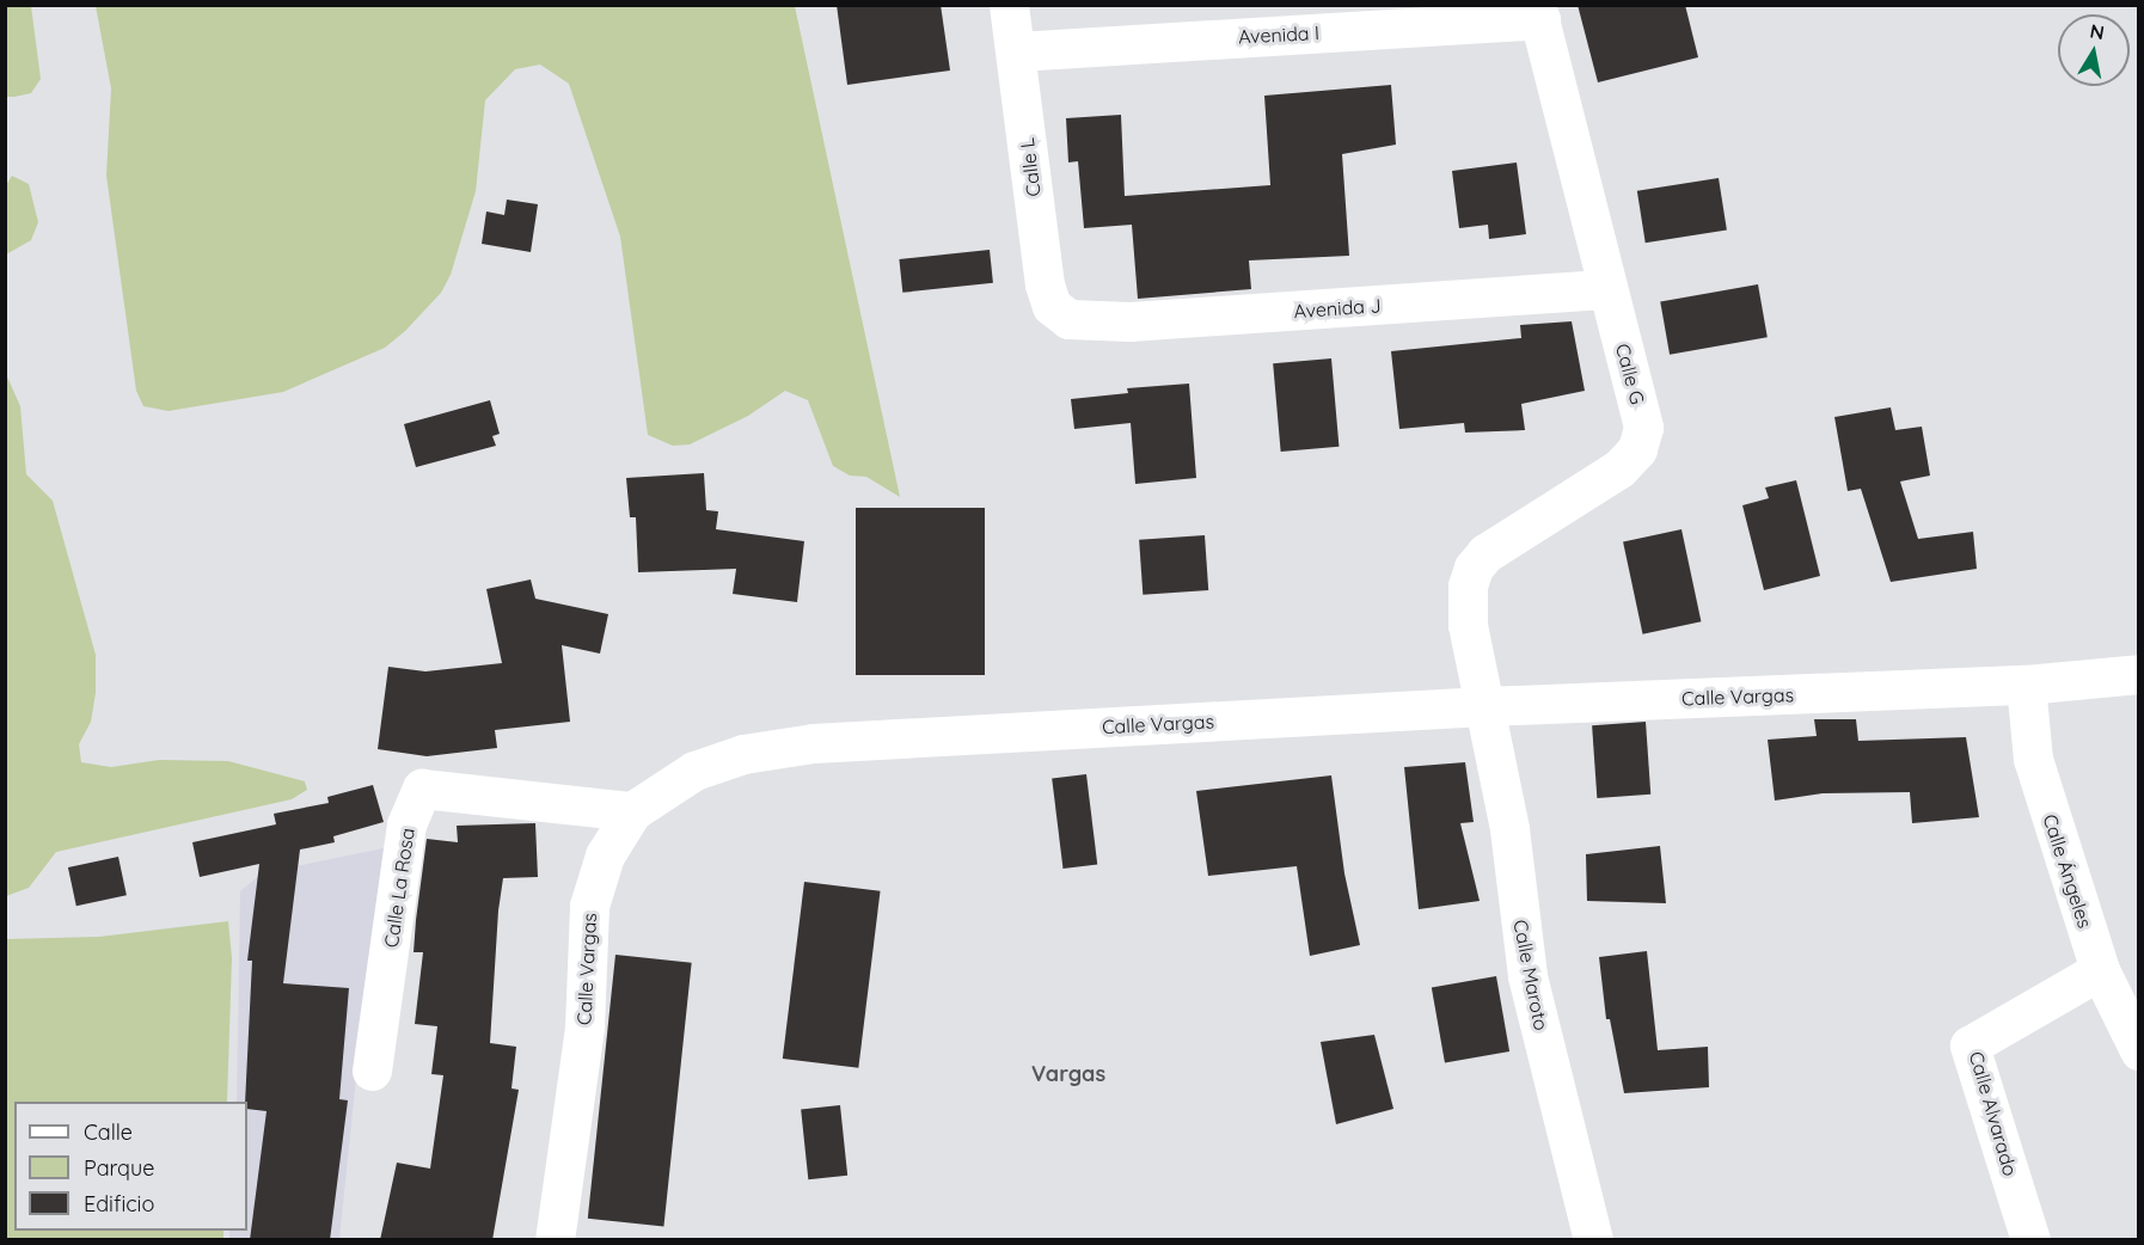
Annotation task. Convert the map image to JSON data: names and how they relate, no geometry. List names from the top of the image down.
{
  "streets": {
    "street": [
      "Avenida I",
      "Calle L",
      "Avenida J",
      "Calle G",
      "Calle Vargas",
      "Calle Ángeles",
      "Calle La Rosa",
      "Calle Maroto",
      "Calle Alvarado"
    ]
  },
  "crossings": [
    ["Avenida I", "Calle L"],
    ["Avenida I", "Calle G"],
    ["Calle L", "Avenida J"],
    ["Avenida J", "Calle G"],
    ["Calle G", "Calle Vargas"],
    ["Calle G", "Calle Maroto"],
    ["Calle Vargas", "Calle Ángeles"],
    ["Calle Vargas", "Calle La Rosa"],
    ["Calle Vargas", "Calle Maroto"],
    ["Calle Ángeles", "Calle Alvarado"]
  ],
  "districts": ["Vargas"],
  "legend": ["Calle", "Parque", "Edificio"],
  "north": "top"
}
